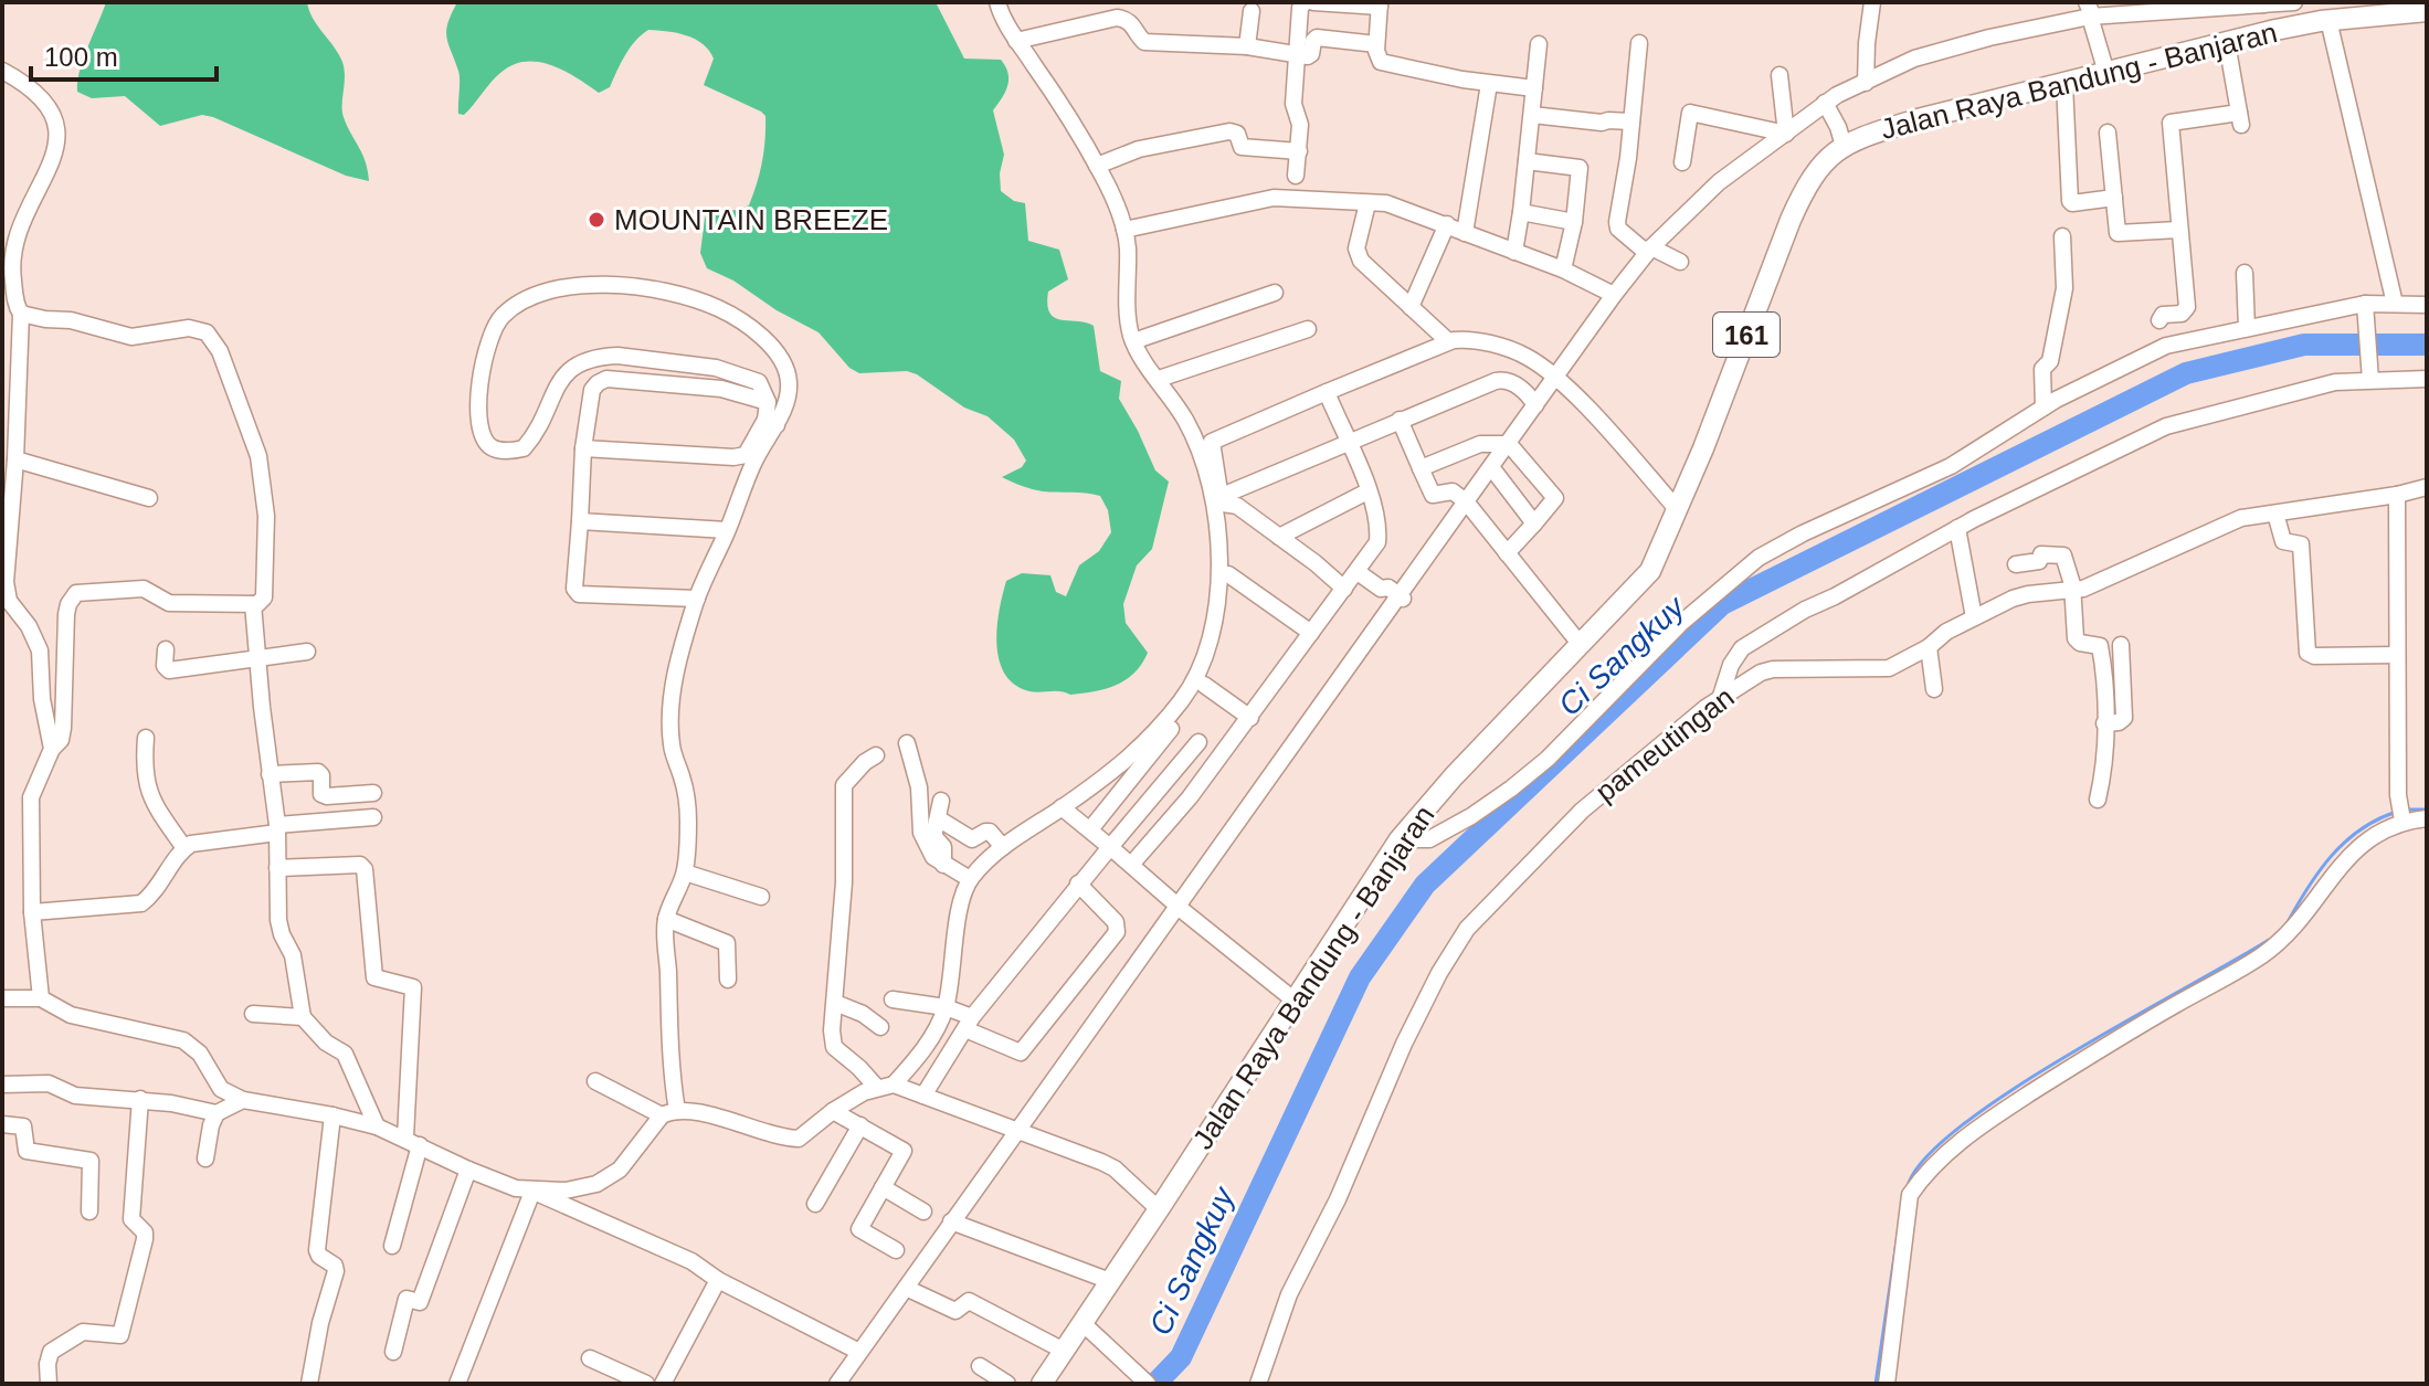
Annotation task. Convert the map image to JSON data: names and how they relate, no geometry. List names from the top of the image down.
{
  "streets": {
    "main road": ["Jalan Raya Bandung - Banjaran", "161"],
    "street": ["pameutingan"]
  },
  "water": ["Ci Sangkuy"],
  "places": ["MOUNTAIN BREEZE"],
  "scale_bar": "100 m"
}
